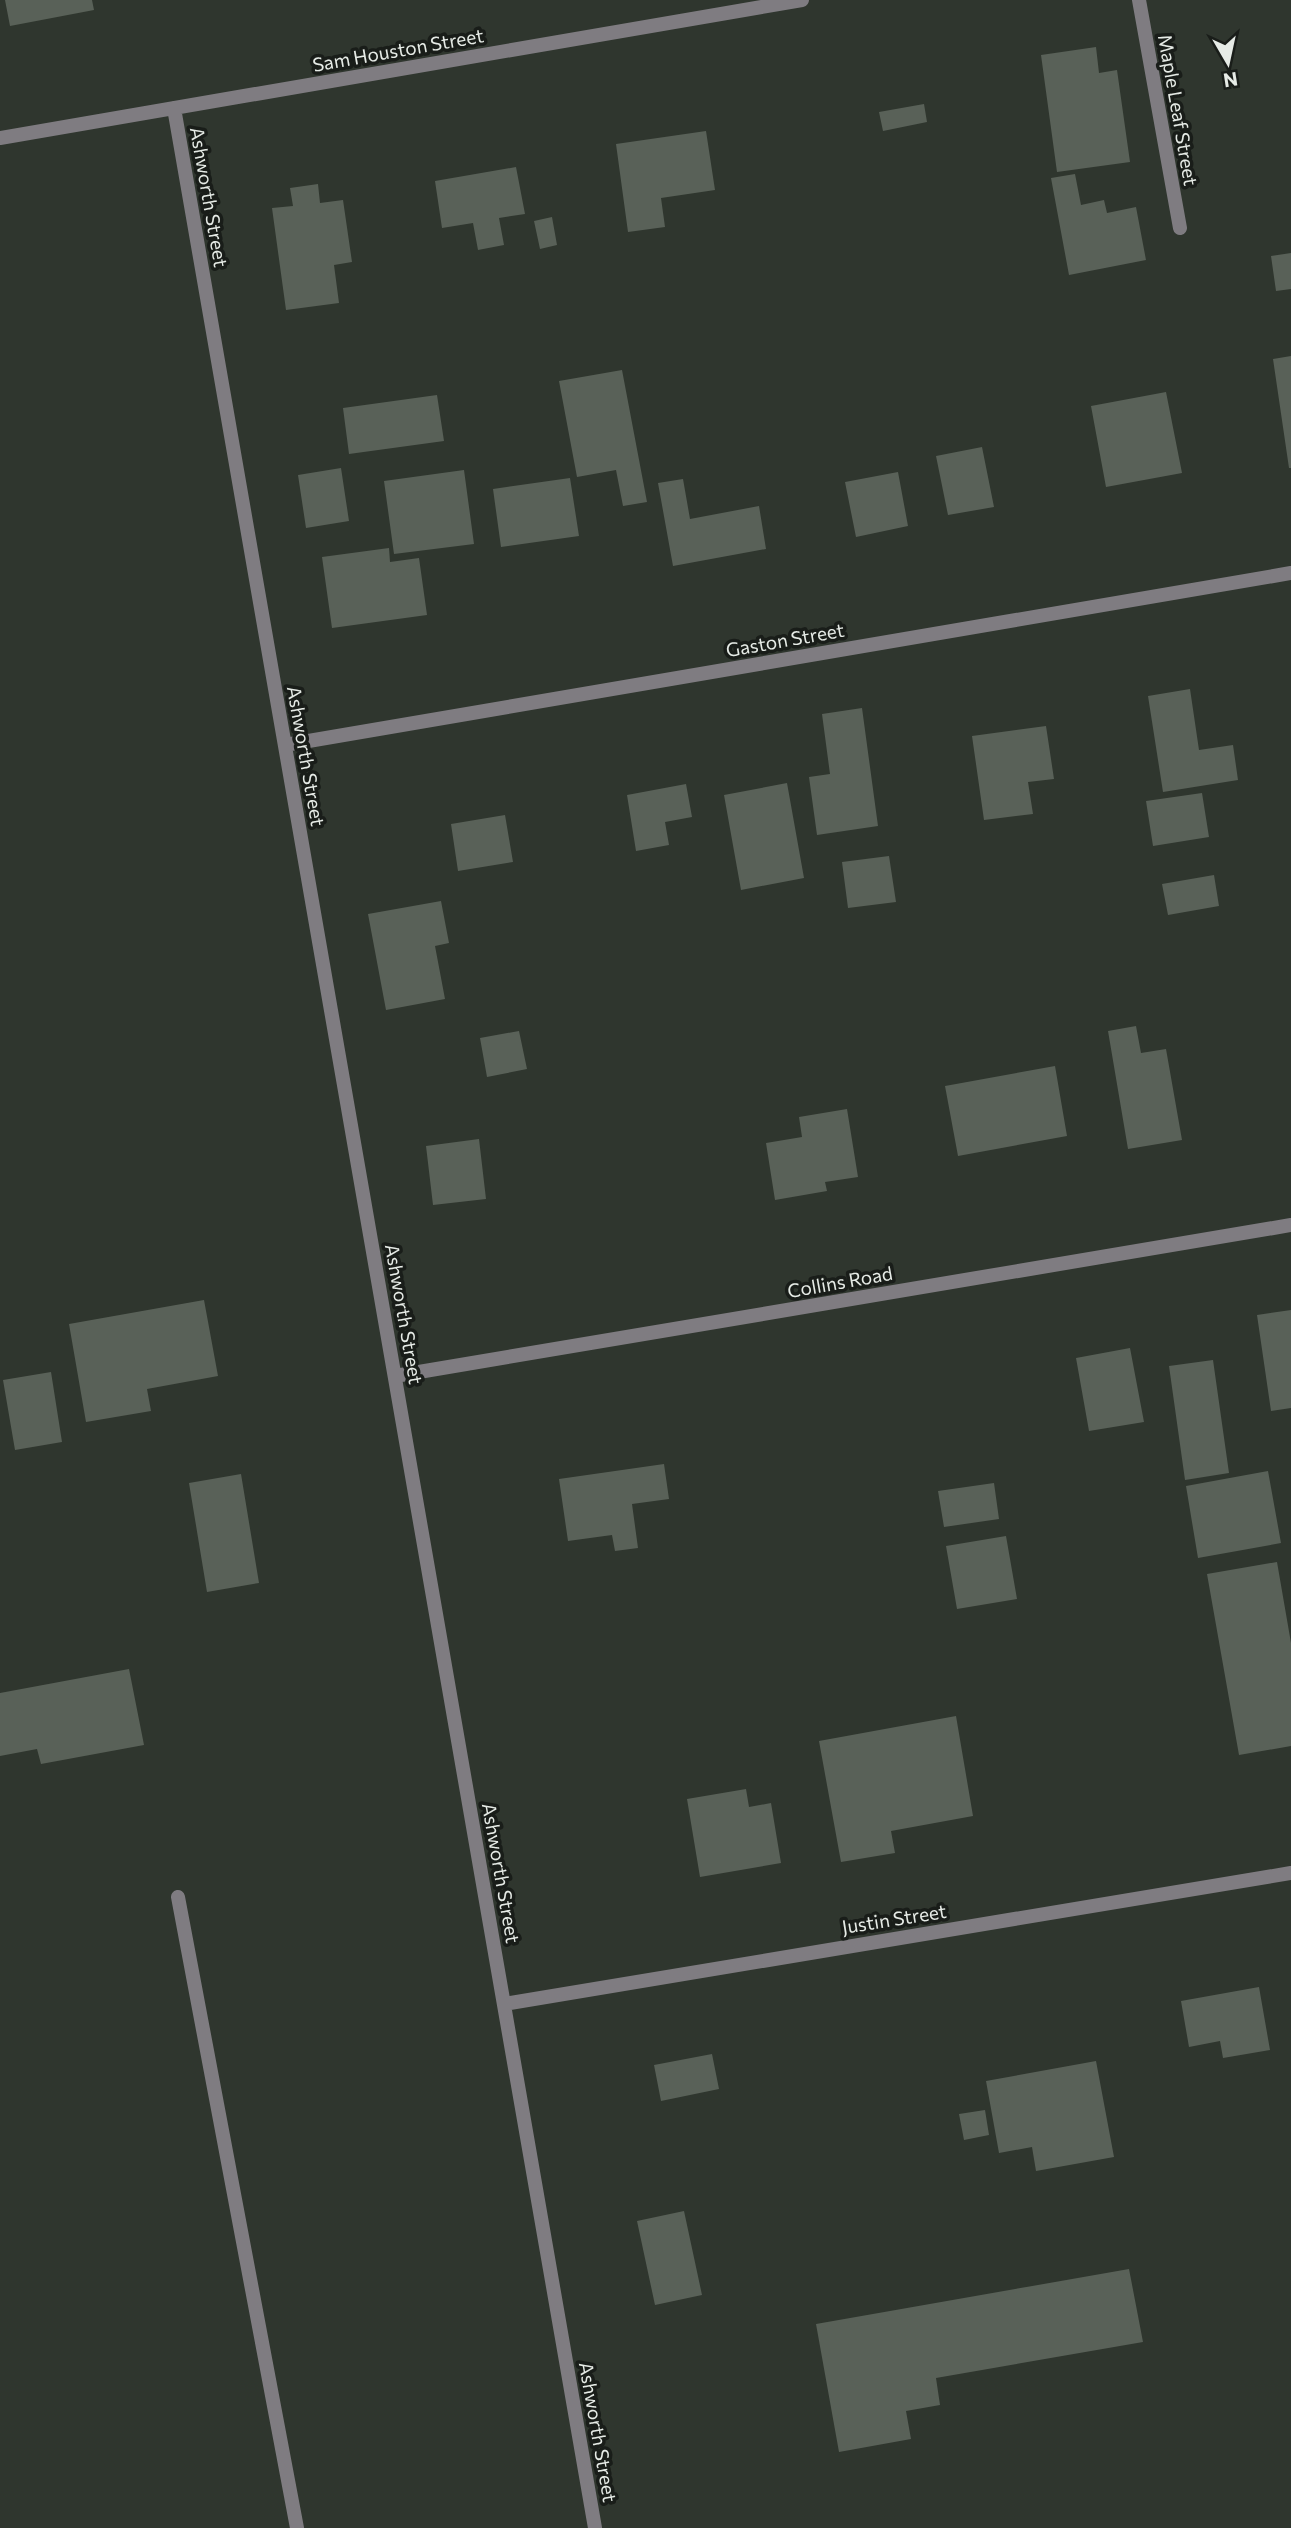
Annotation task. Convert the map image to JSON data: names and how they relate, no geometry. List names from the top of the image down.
{
  "streets": {
    "street": [
      "Sam Houston Street",
      "Maple Leaf Street",
      "Ashworth Street",
      "Gaston Street",
      "Collins Road",
      "Justin Street"
    ]
  },
  "crossings": [
    ["Sam Houston Street", "Ashworth Street"],
    ["Ashworth Street", "Gaston Street"],
    ["Ashworth Street", "Collins Road"],
    ["Ashworth Street", "Justin Street"]
  ],
  "north": "bottom"
}
